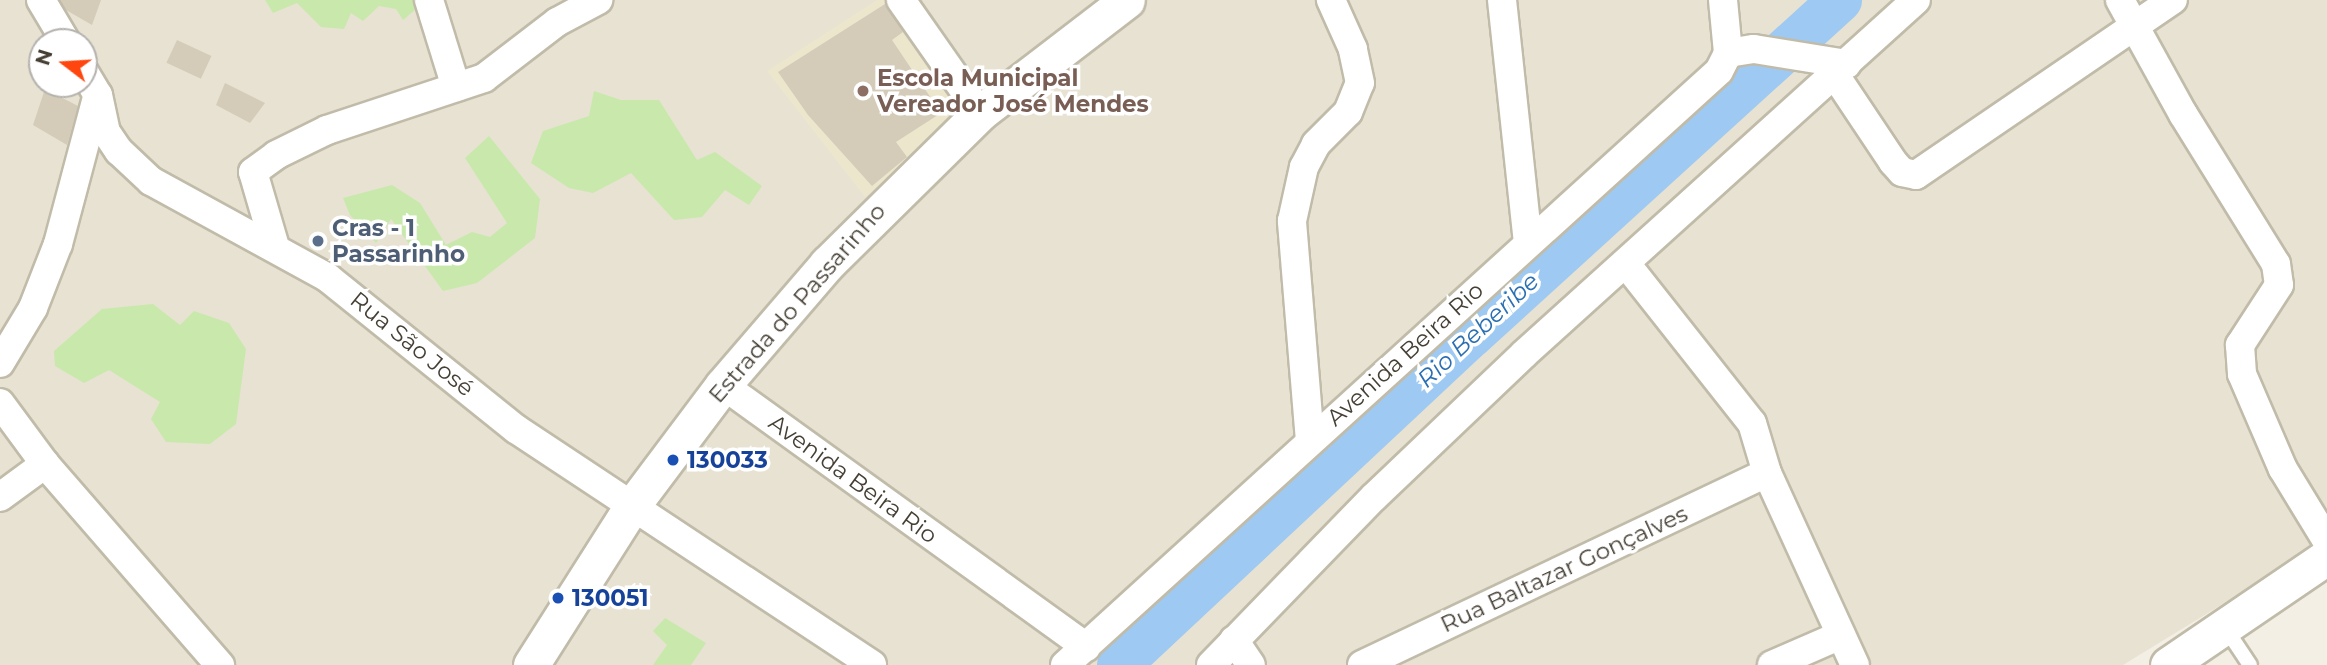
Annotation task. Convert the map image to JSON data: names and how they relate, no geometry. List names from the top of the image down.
{
  "streets": {
    "street": [
      "Estrada do Passarinho",
      "Rua São José",
      "Avenida Beira Rio",
      "Rua Baltazar Gonçalves"
    ]
  },
  "crossings": [
    ["Estrada do Passarinho", "Rua São José"],
    ["Estrada do Passarinho", "Avenida Beira Rio"]
  ],
  "water": ["Rio Beberibe"],
  "places": [
    "Escola Municipal Vereador José Mendes",
    "Cras - 1 Passarinho",
    "130033",
    "130051"
  ],
  "north": "left"
}
